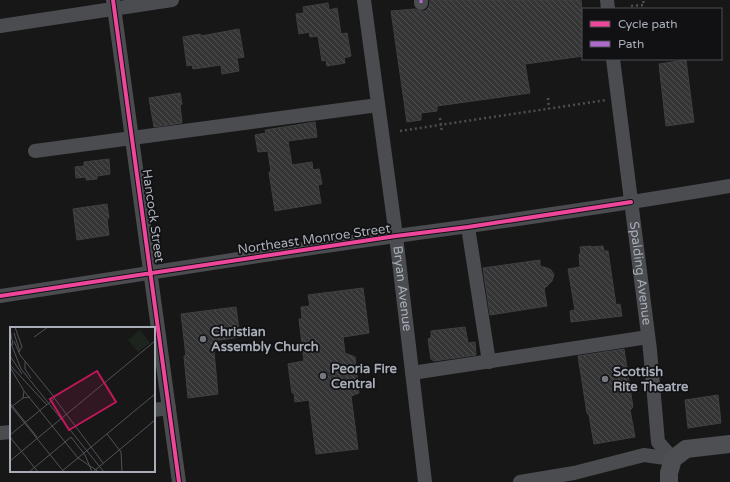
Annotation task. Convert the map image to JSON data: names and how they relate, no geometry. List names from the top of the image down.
{
  "streets": {
    "street": [
      "Hancock Street",
      "Northeast Monroe Street",
      "Spalding Avenue",
      "Bryan Avenue"
    ]
  },
  "crossings": [
    ["Hancock Street", "Northeast Monroe Street"],
    ["Northeast Monroe Street", "Spalding Avenue"],
    ["Northeast Monroe Street", "Bryan Avenue"]
  ],
  "places": ["Christian Assembly Church", "Peoria Fire Central", "Scottish Rite Theatre"],
  "legend": ["Cycle path", "Path"]
}
